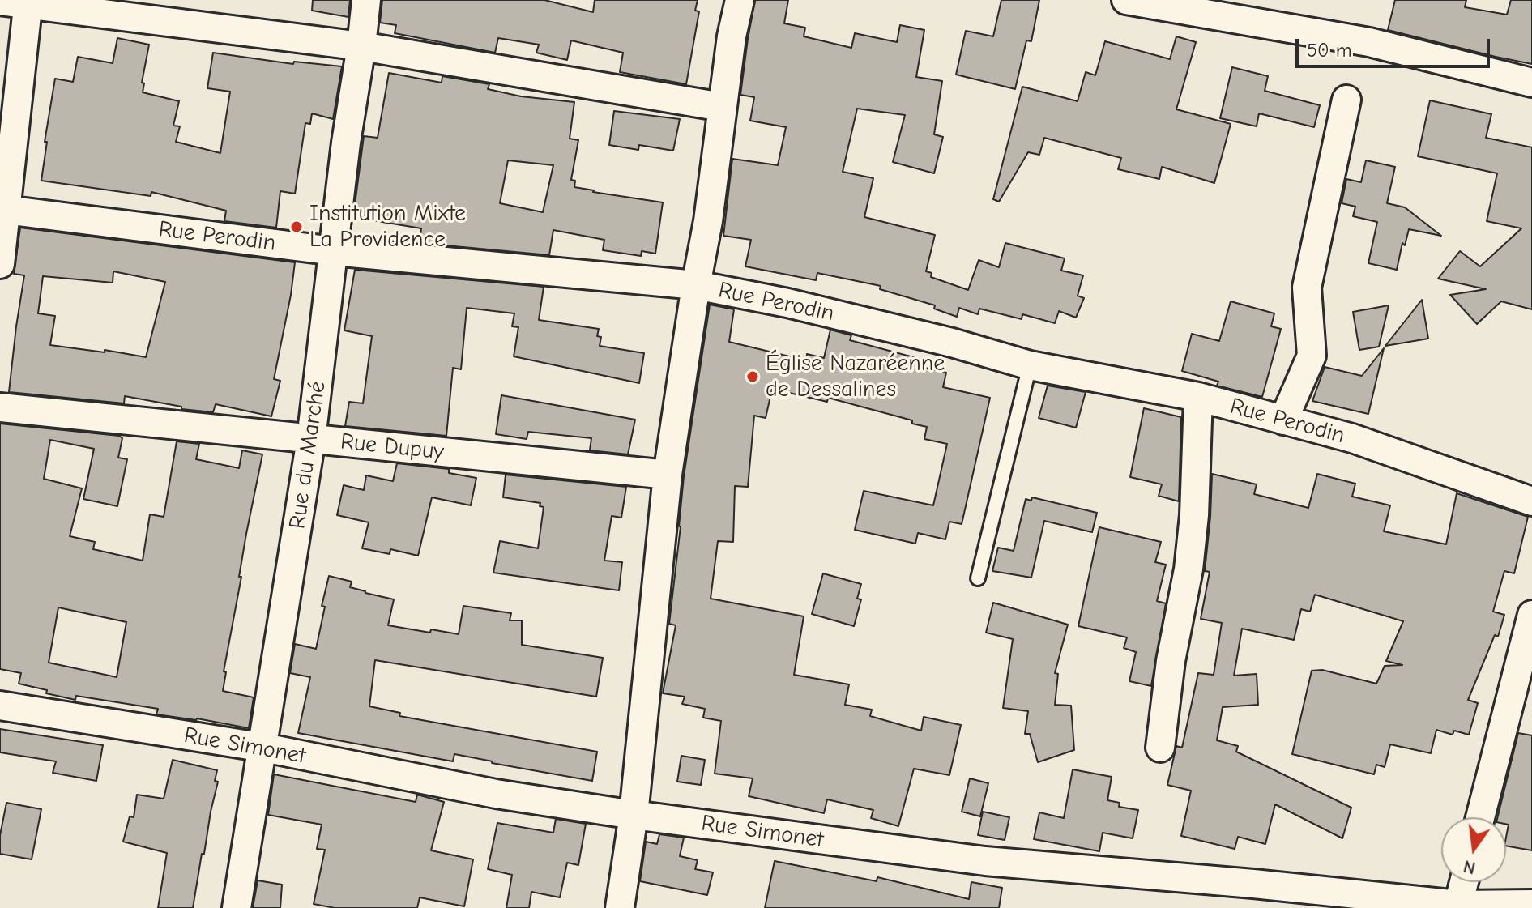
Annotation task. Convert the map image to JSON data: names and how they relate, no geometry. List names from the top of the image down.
{
  "streets": {
    "street": [
      "Rue Perodin",
      "Rue Dupuy",
      "Rue du Marché",
      "Rue Simonet"
    ]
  },
  "crossings": [
    ["Rue Perodin", "Rue du Marché"],
    ["Rue Dupuy", "Rue du Marché"],
    ["Rue du Marché", "Rue Simonet"]
  ],
  "places": ["Institution Mixte La Providence", "Église Nazaréenne de Dessalines"],
  "scale_bar": "50 m",
  "north": "bottom"
}
